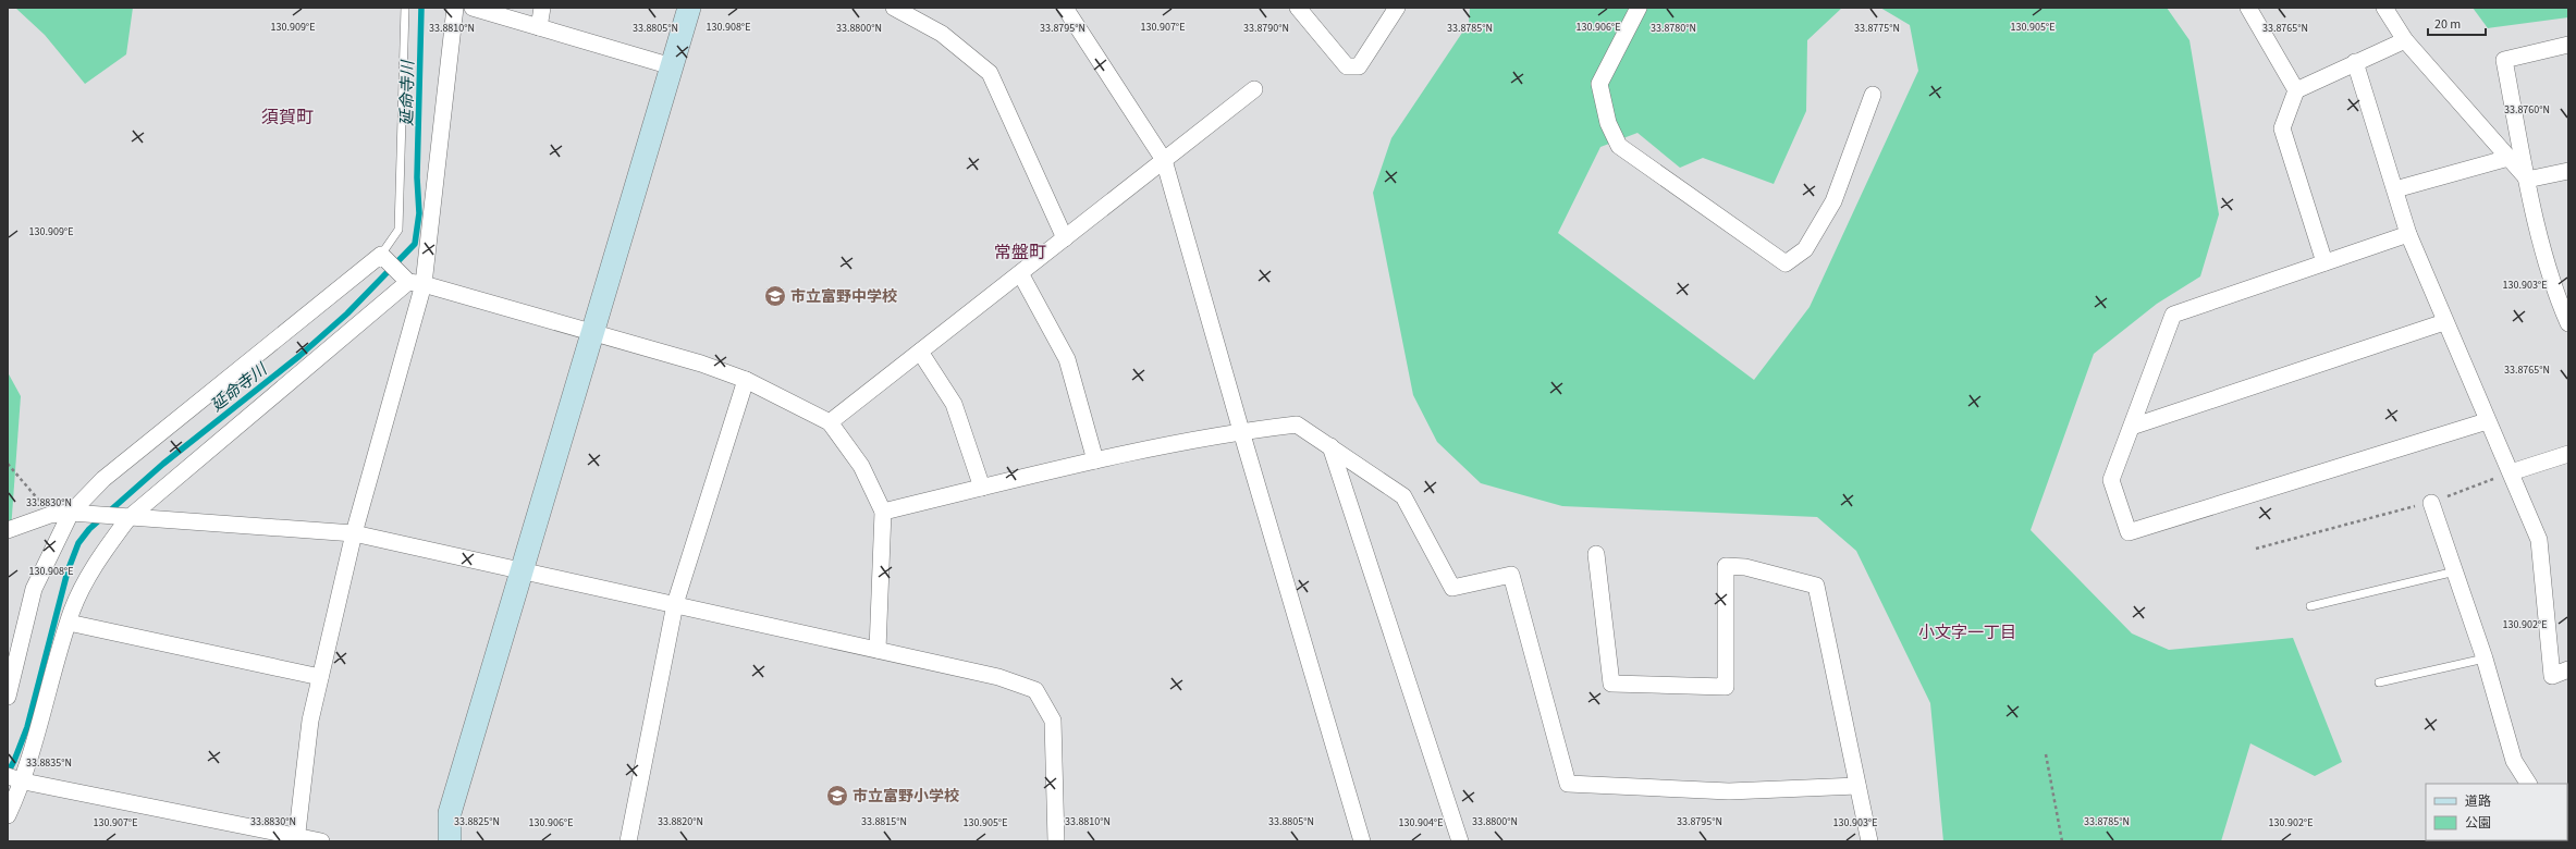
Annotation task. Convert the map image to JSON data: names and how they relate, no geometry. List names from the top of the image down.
{
  "districts": ["須賀町", "常盤町", "小文字一丁目"],
  "water": ["延命寺川"],
  "places": {
    "school or university": ["市立富野中学校", "市立富野小学校"]
  },
  "legend": ["道路", "公園"],
  "scale_bar": "20 m",
  "coordinates": [
    "130.909°E",
    "130.908°E",
    "130.907°E",
    "130.906°E",
    "130.905°E",
    "33.8780°N",
    "33.8775°N",
    "33.8810°N",
    "33.8805°N",
    "33.8800°N",
    "33.8795°N",
    "33.8790°N",
    "33.8785°N",
    "33.8765°N",
    "33.8760°N",
    "130.903°E",
    "33.8830°N",
    "130.902°E",
    "33.8835°N",
    "33.8825°N",
    "33.8820°N",
    "33.8815°N",
    "130.904°E"
  ]
}
